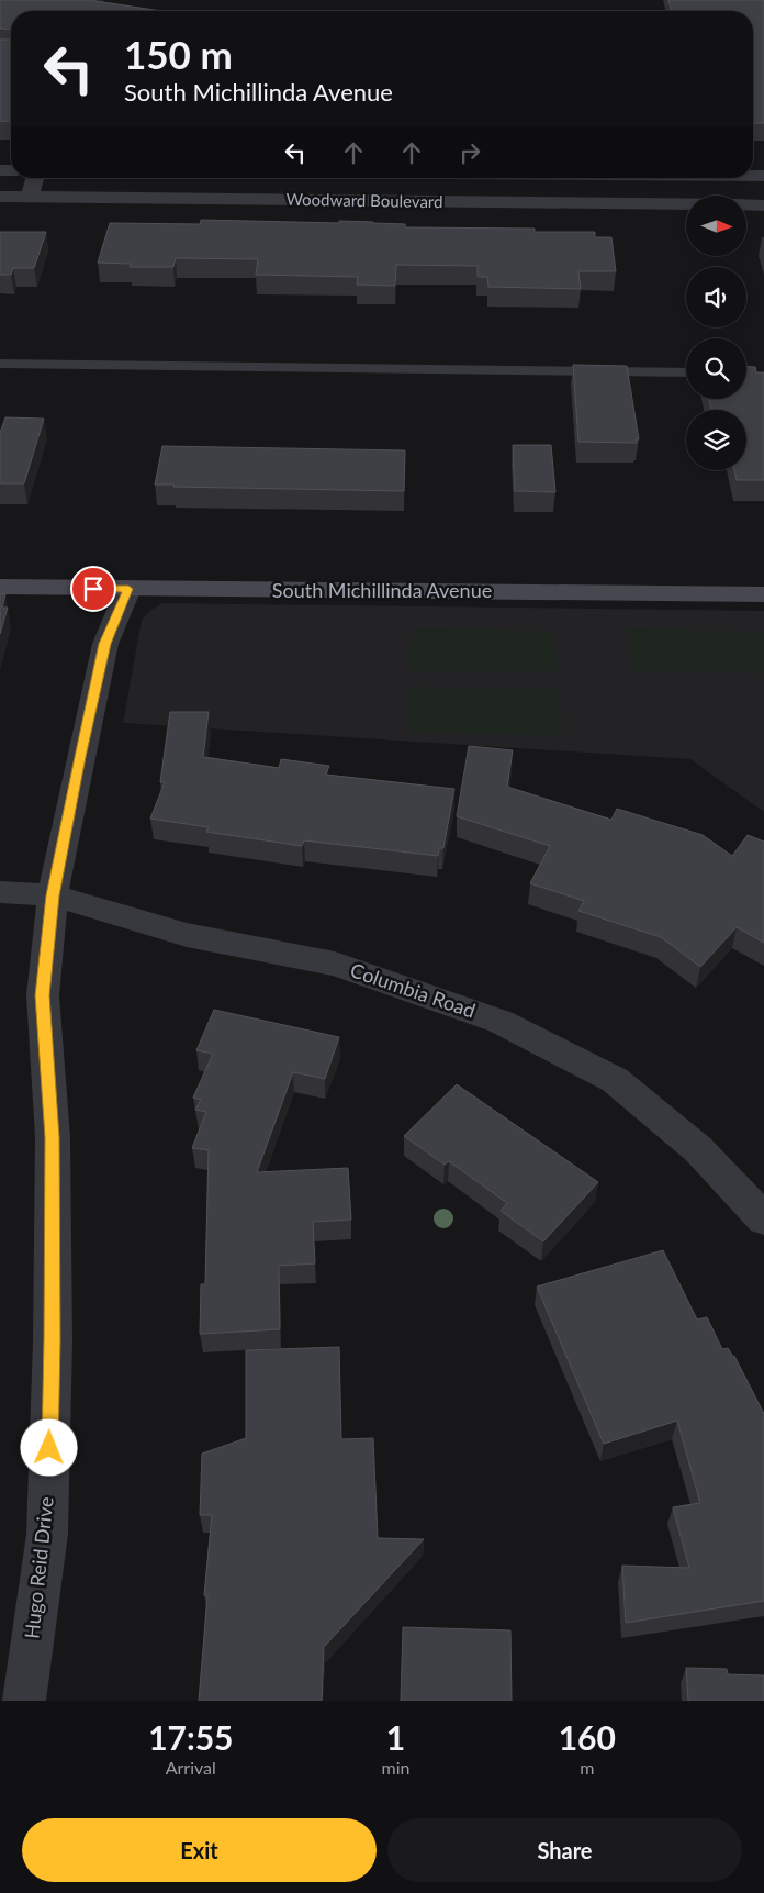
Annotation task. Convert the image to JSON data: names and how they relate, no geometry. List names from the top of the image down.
{
  "streets": {
    "main road": ["South Michillinda Avenue"],
    "street": ["Woodward Boulevard", "Columbia Road", "Hugo Reid Drive"]
  },
  "crossings": [
    ["South Michillinda Avenue", "Hugo Reid Drive"],
    ["Columbia Road", "Hugo Reid Drive"]
  ],
  "north": "right",
  "page": {
    "turn": ["150 m", "South Michillinda Avenue"],
    "eta": [
      "17:55",
      "Arrival",
      "1",
      "min",
      "160",
      "m"
    ],
    "buttons": ["Exit", "Share"]
  }
}
